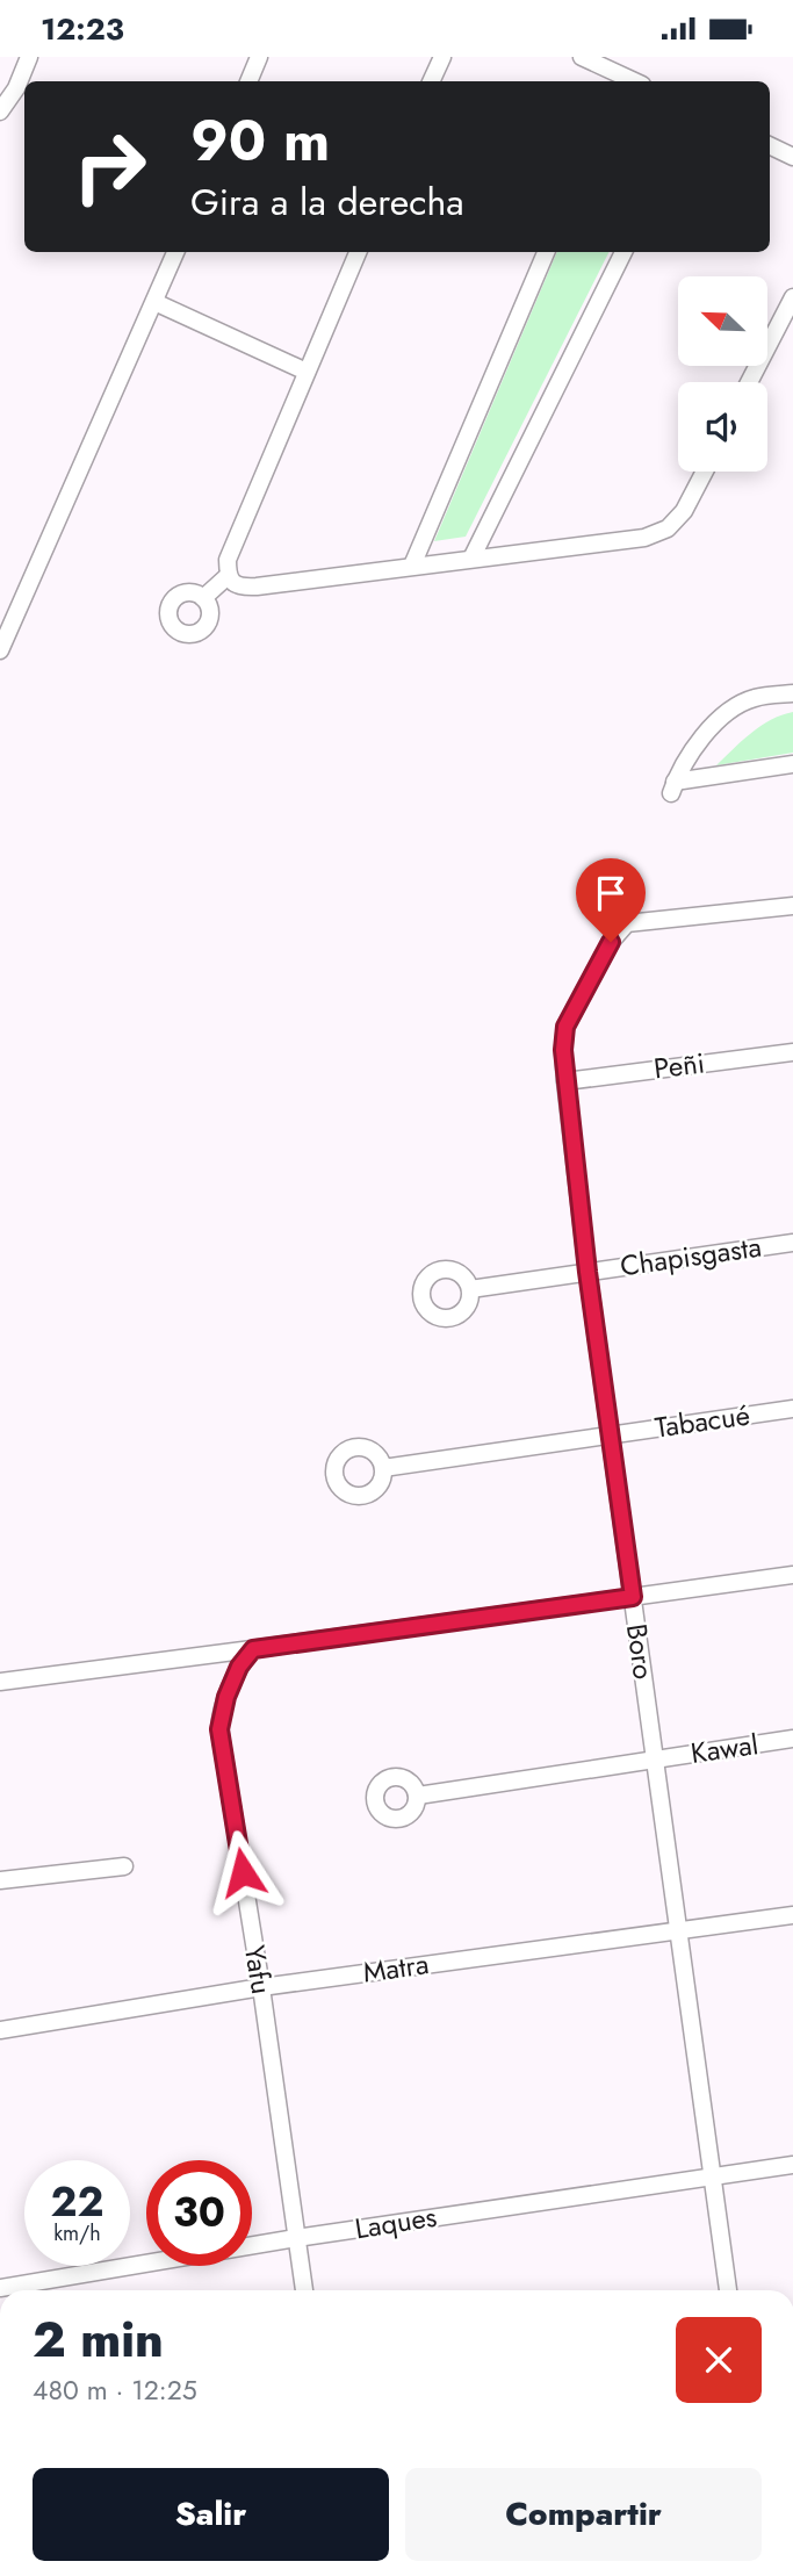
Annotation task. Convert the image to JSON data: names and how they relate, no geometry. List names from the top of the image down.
{
  "streets": {
    "street": [
      "Peñi",
      "Chapisgasta",
      "Tabacué",
      "Boro",
      "Kawal",
      "Matra",
      "Yafu",
      "Laques"
    ]
  },
  "crossings": [
    ["Peñi", "Boro"],
    ["Chapisgasta", "Boro"],
    ["Tabacué", "Boro"],
    ["Boro", "Kawal"],
    ["Boro", "Matra"],
    ["Boro", "Laques"],
    ["Matra", "Yafu"],
    ["Yafu", "Laques"]
  ],
  "north": "top left",
  "page": {
    "status": "12:23",
    "turn": ["90 m", "Gira a la derecha"],
    "speed": "22 km/h",
    "limit": "30",
    "heading": ["2 min", "480 m · 12:25"],
    "buttons": ["Salir", "Compartir"]
  }
}
